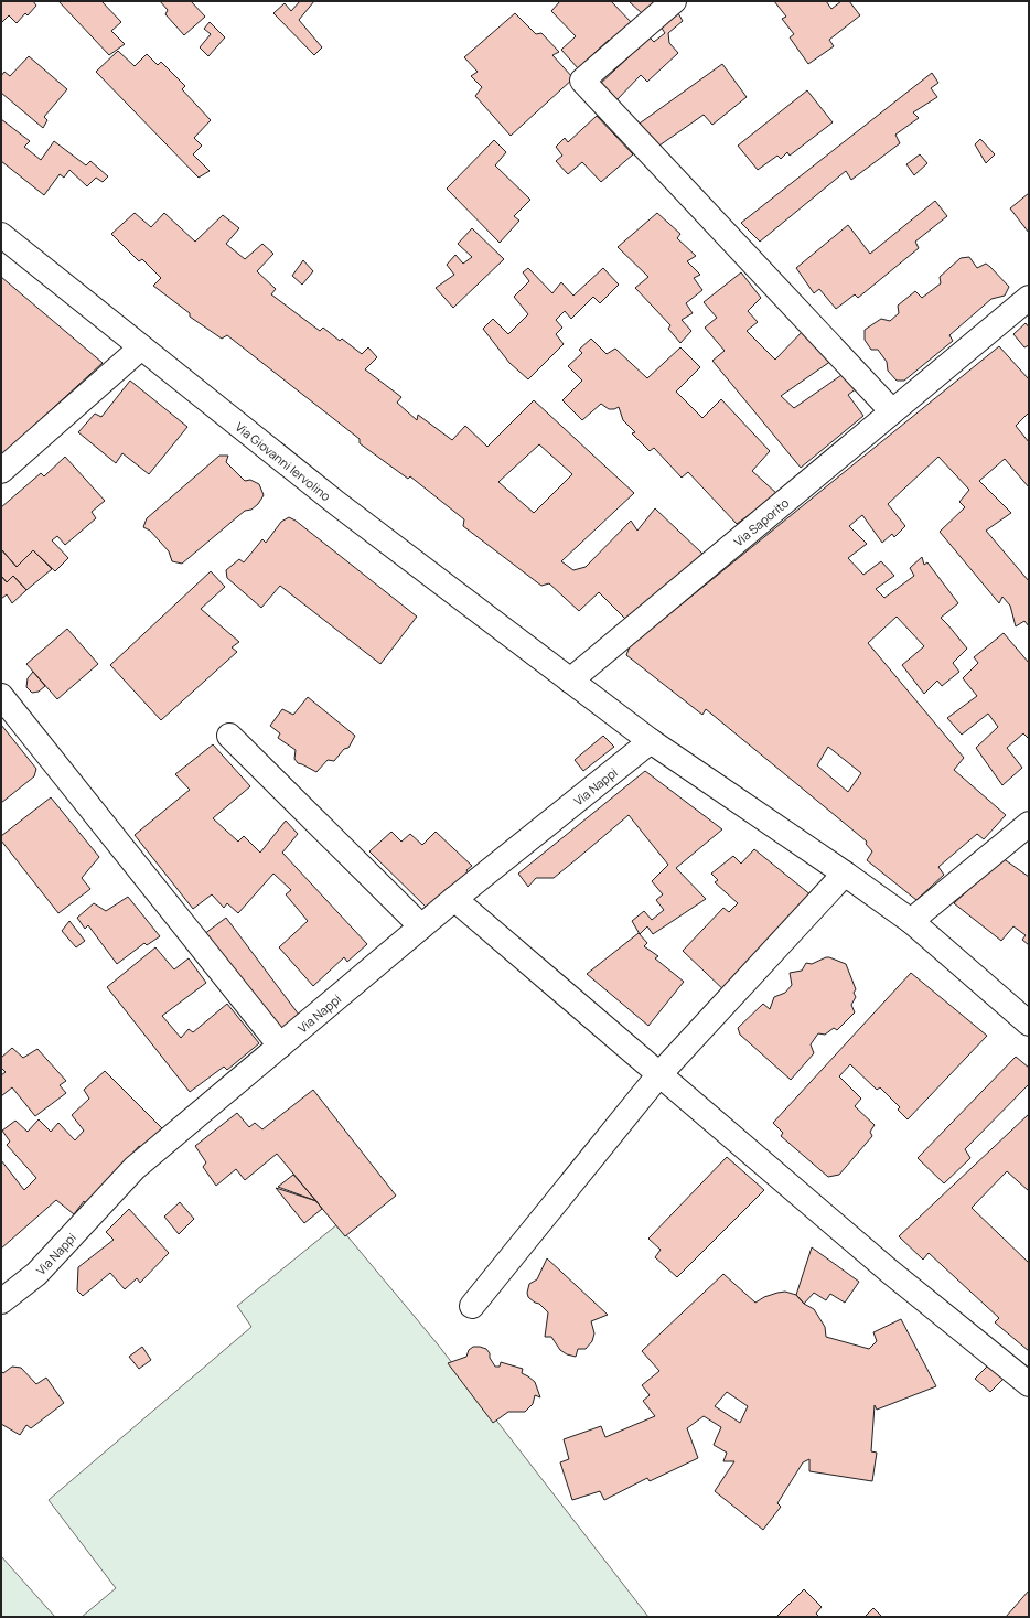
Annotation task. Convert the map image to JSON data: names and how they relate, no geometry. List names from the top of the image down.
{
  "streets": {
    "street": ["Via Giovanni Iervolino", "Via Saporito", "Via Nappi"]
  },
  "crossings": [
    ["Via Giovanni Iervolino", "Via Saporito"]
  ]
}
